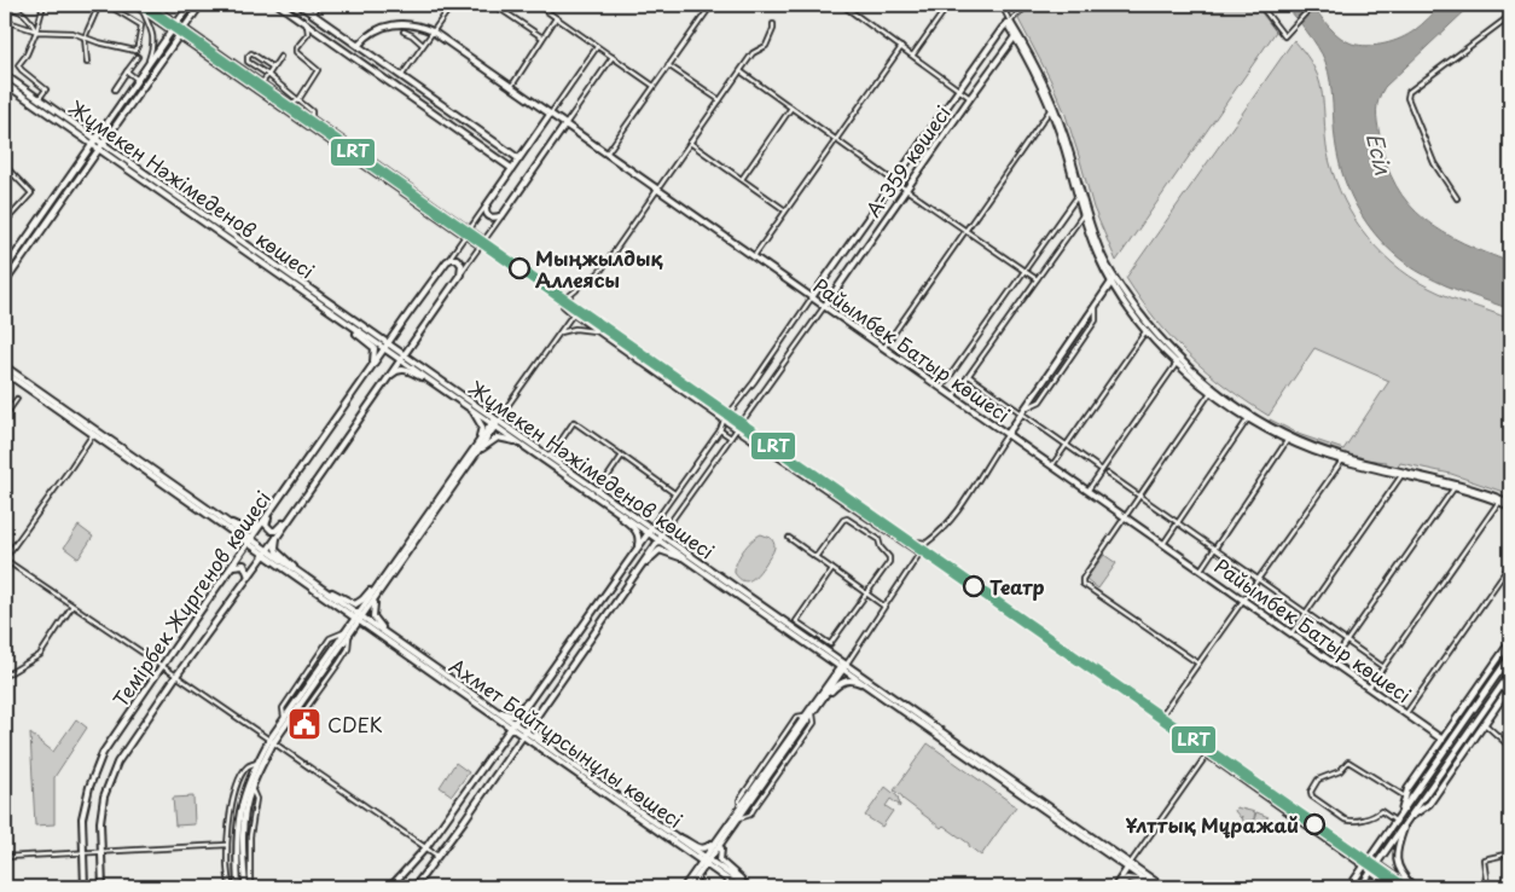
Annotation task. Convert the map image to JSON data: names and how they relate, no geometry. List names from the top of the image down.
{
  "streets": {
    "street": [
      "А-359 көшесі",
      "Жұмекен Нәжімеденов көшесі",
      "Райымбек Батыр көшесі",
      "Темірбек Жүргенов көшесі",
      "Ахмет Байтұрсынұлы көшесі"
    ]
  },
  "crossings": [
    ["А-359 көшесі", "Райымбек Батыр көшесі"],
    ["Жұмекен Нәжімеденов көшесі", "Темірбек Жүргенов көшесі"],
    ["Райымбек Батыр көшесі", "Темірбек Жүргенов көшесі"]
  ],
  "water": ["Есіл"],
  "places": {
    "other": ["Мыңжылдық Аллеясы", "Театр", "Ұлттық Мұражай"],
    "public building": ["CDEK"]
  },
  "lines": ["transit line LRT"]
}
